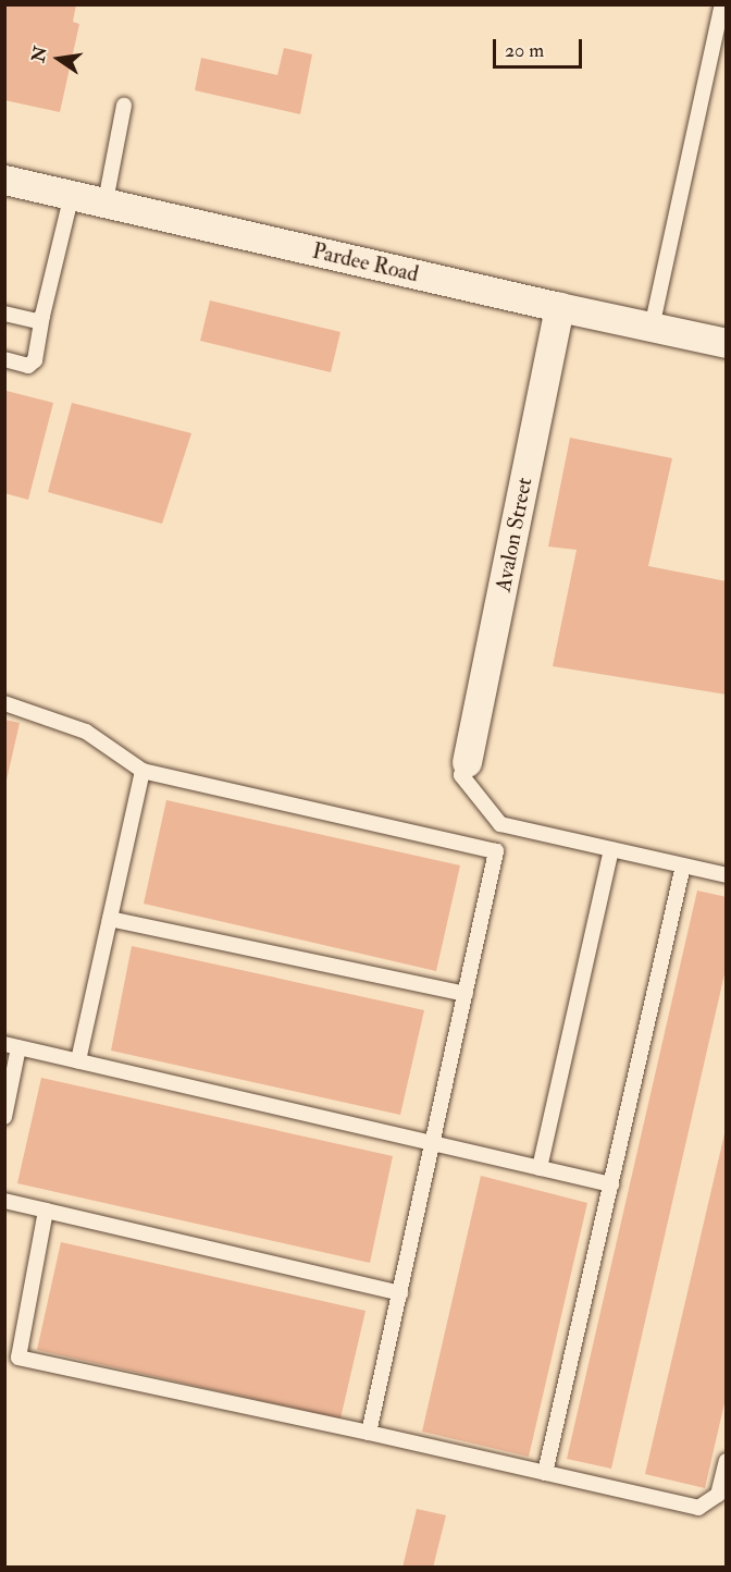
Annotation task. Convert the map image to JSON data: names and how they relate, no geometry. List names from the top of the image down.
{
  "streets": {
    "street": ["Pardee Road", "Avalon Street"]
  },
  "crossings": [
    ["Pardee Road", "Avalon Street"]
  ],
  "scale_bar": "20 m",
  "north": "left"
}
